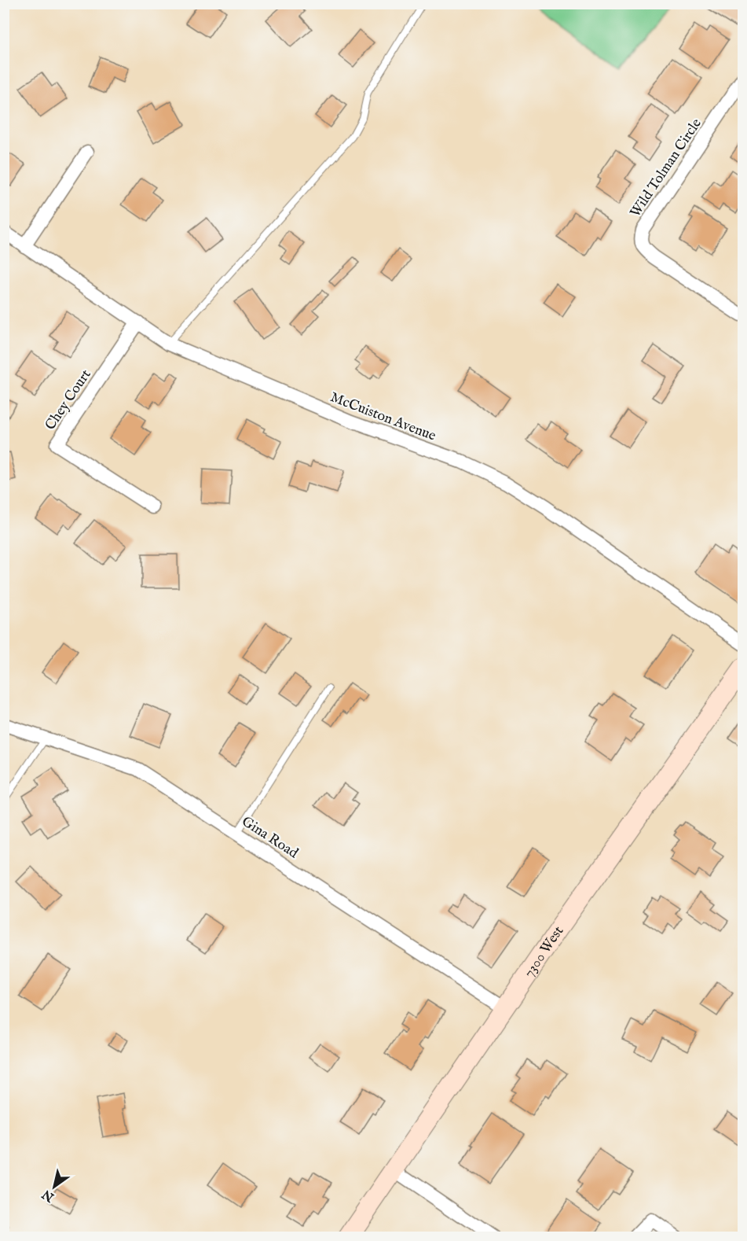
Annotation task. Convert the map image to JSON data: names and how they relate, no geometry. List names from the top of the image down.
{
  "streets": {
    "street": [
      "Wild Tolman Circle",
      "Chey Court",
      "McCuiston Avenue",
      "Gina Road",
      "7300 West"
    ]
  },
  "crossings": [
    ["Chey Court", "McCuiston Avenue"],
    ["Gina Road", "7300 West"]
  ],
  "north": "bottom left"
}
